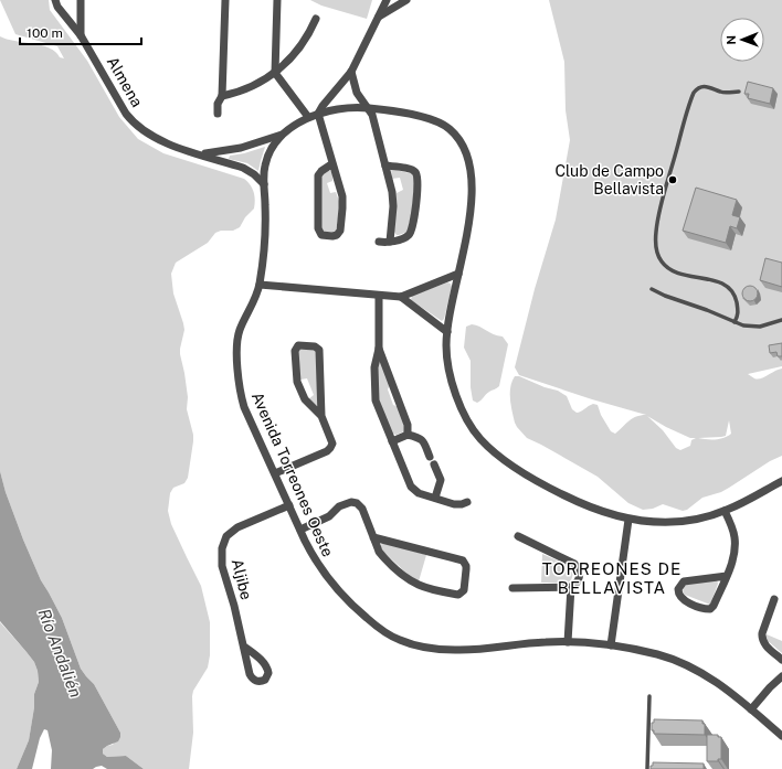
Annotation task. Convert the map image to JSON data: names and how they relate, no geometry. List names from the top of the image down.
{
  "streets": {
    "street": ["Almena", "Avenida Torreones Oeste", "Aljibe"]
  },
  "crossings": [
    ["Almena", "Avenida Torreones Oeste"],
    ["Avenida Torreones Oeste", "Aljibe"]
  ],
  "districts": ["TORREONES DE BELLAVISTA"],
  "water": ["Río Andalién"],
  "places": ["Club de Campo Bellavista"],
  "scale_bar": "100 m",
  "north": "left"
}
